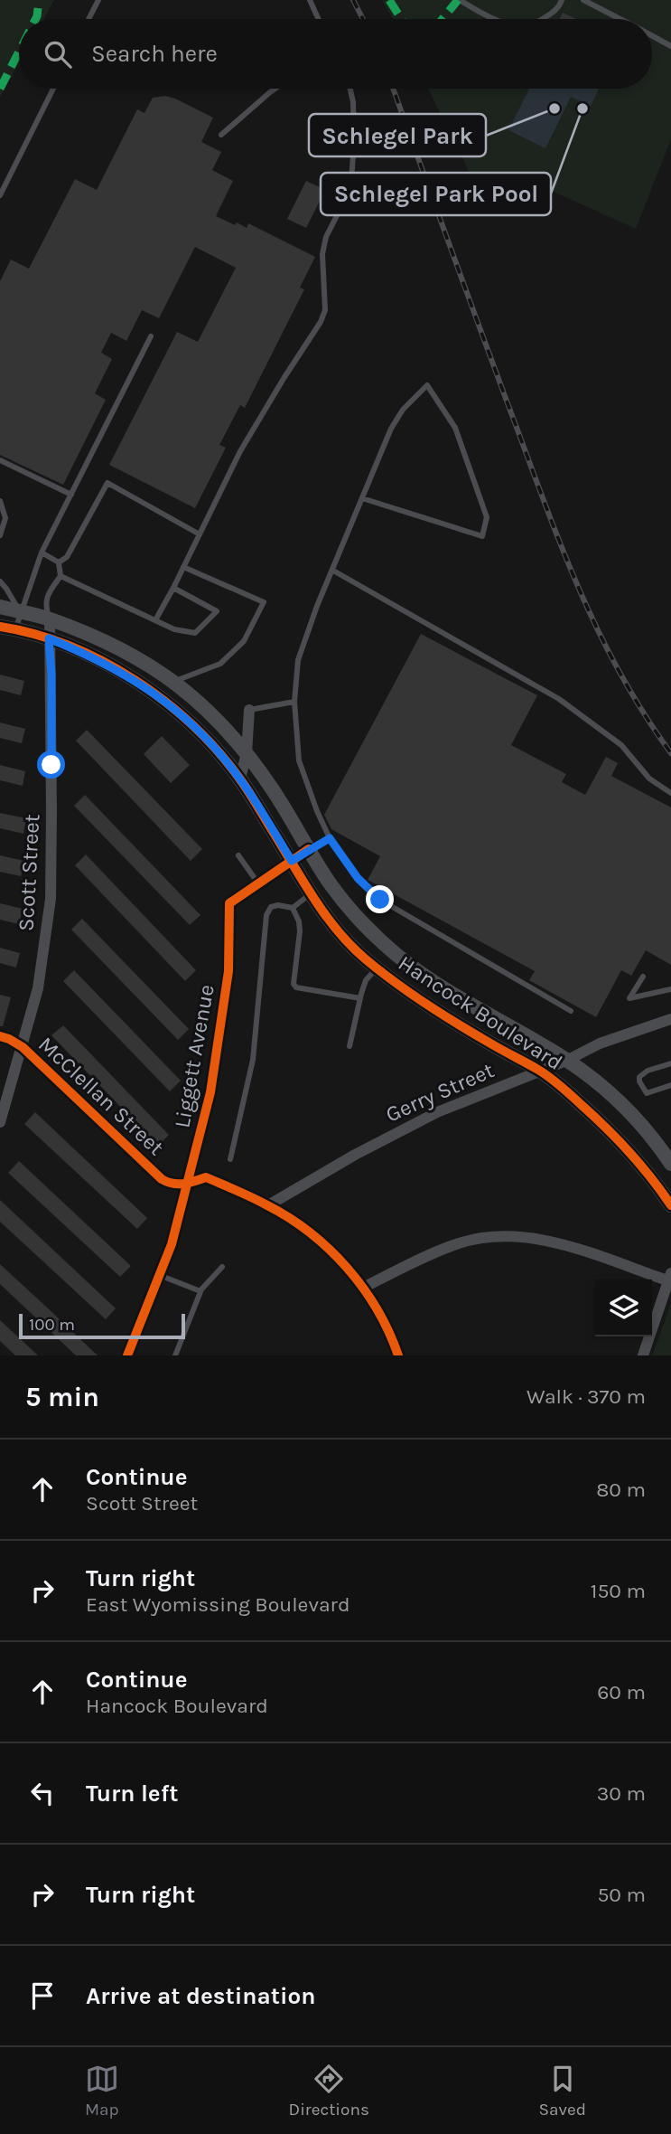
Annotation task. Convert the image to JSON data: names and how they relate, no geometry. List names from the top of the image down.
{
  "streets": {
    "street": [
      "Scott Street",
      "Hancock Boulevard",
      "Liggett Avenue",
      "Gerry Street",
      "McClellan Street"
    ]
  },
  "crossings": [
    ["Scott Street", "Hancock Boulevard"],
    ["Scott Street", "McClellan Street"],
    ["Hancock Boulevard", "Gerry Street"],
    ["Liggett Avenue", "McClellan Street"],
    ["Gerry Street", "McClellan Street"]
  ],
  "places": ["Schlegel Park", "Schlegel Park Pool"],
  "scale_bar": "100 m",
  "page": {
    "search": "Search here",
    "scale": "100 m",
    "heading": ["5 min", "Walk · 370 m"],
    "list": [
      ["Continue", "Scott Street", "80 m"],
      ["Turn right", "East Wyomissing Boulevard", "150 m"],
      ["Continue", "Hancock Boulevard", "60 m"],
      ["Turn left", "30 m"],
      ["Turn right", "50 m"],
      "Arrive at destination"
    ],
    "nav": ["Map", "Directions", "Saved"]
  }
}
